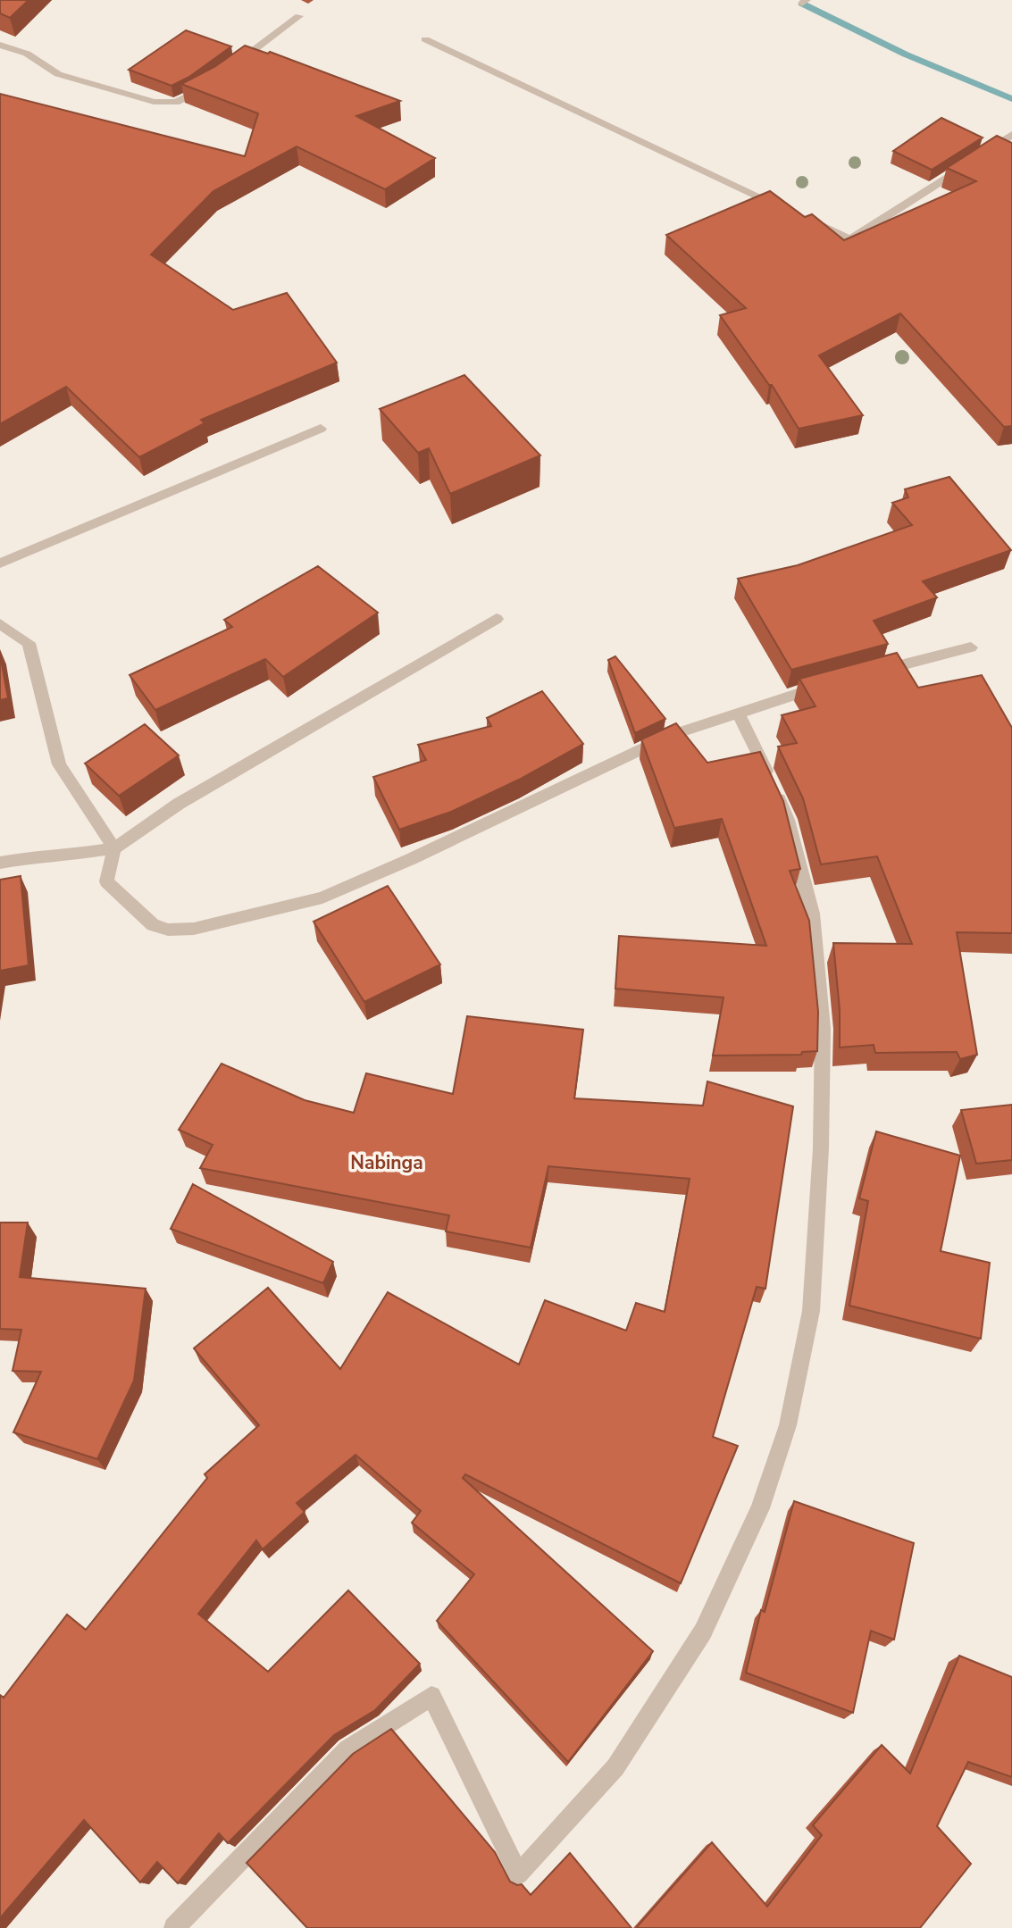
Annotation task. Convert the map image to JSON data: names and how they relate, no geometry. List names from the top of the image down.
{
  "districts": ["Nabinga"]
}
